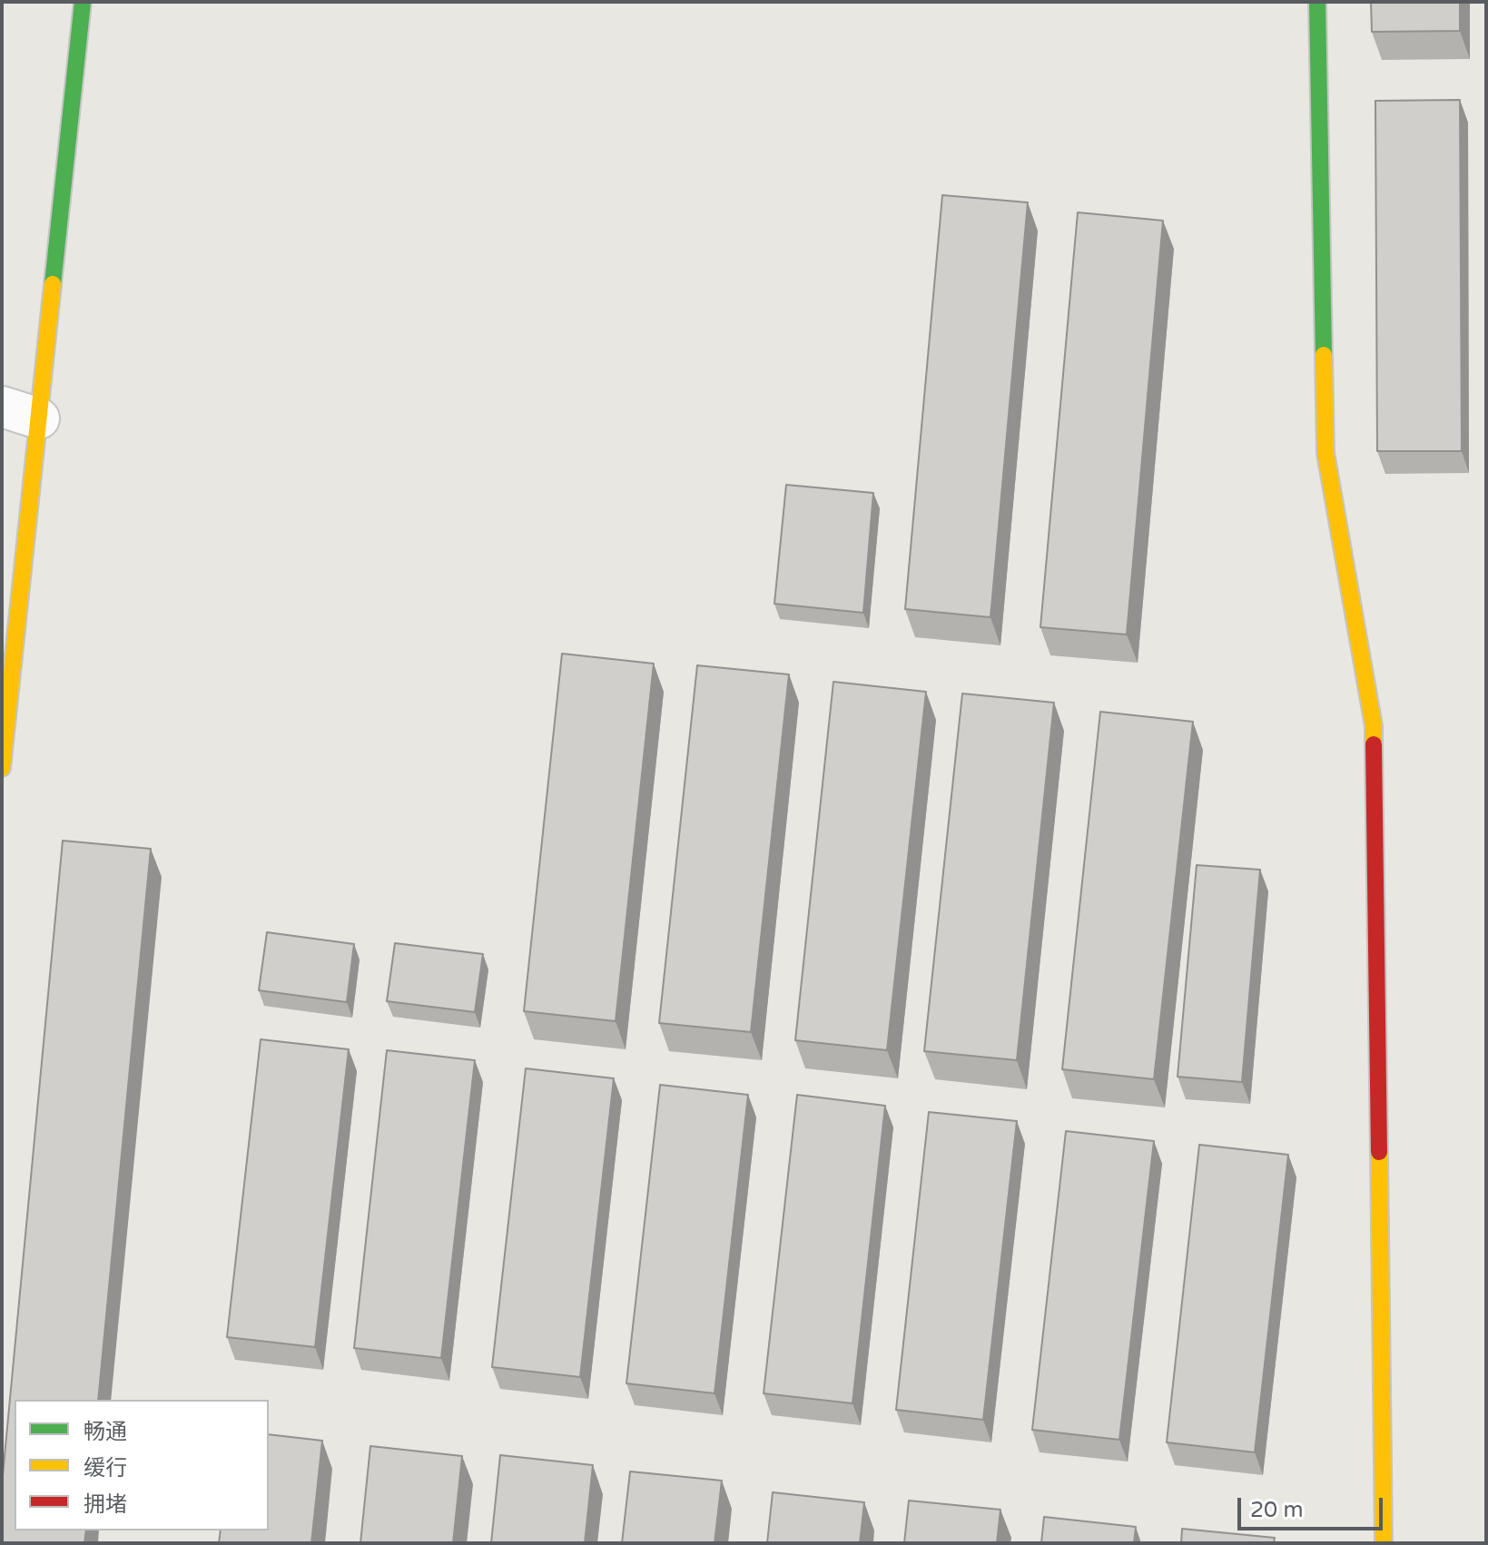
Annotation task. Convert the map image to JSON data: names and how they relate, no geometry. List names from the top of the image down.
{
  "legend": ["畅通", "缓行", "拥堵"],
  "scale_bar": "20 m"
}
